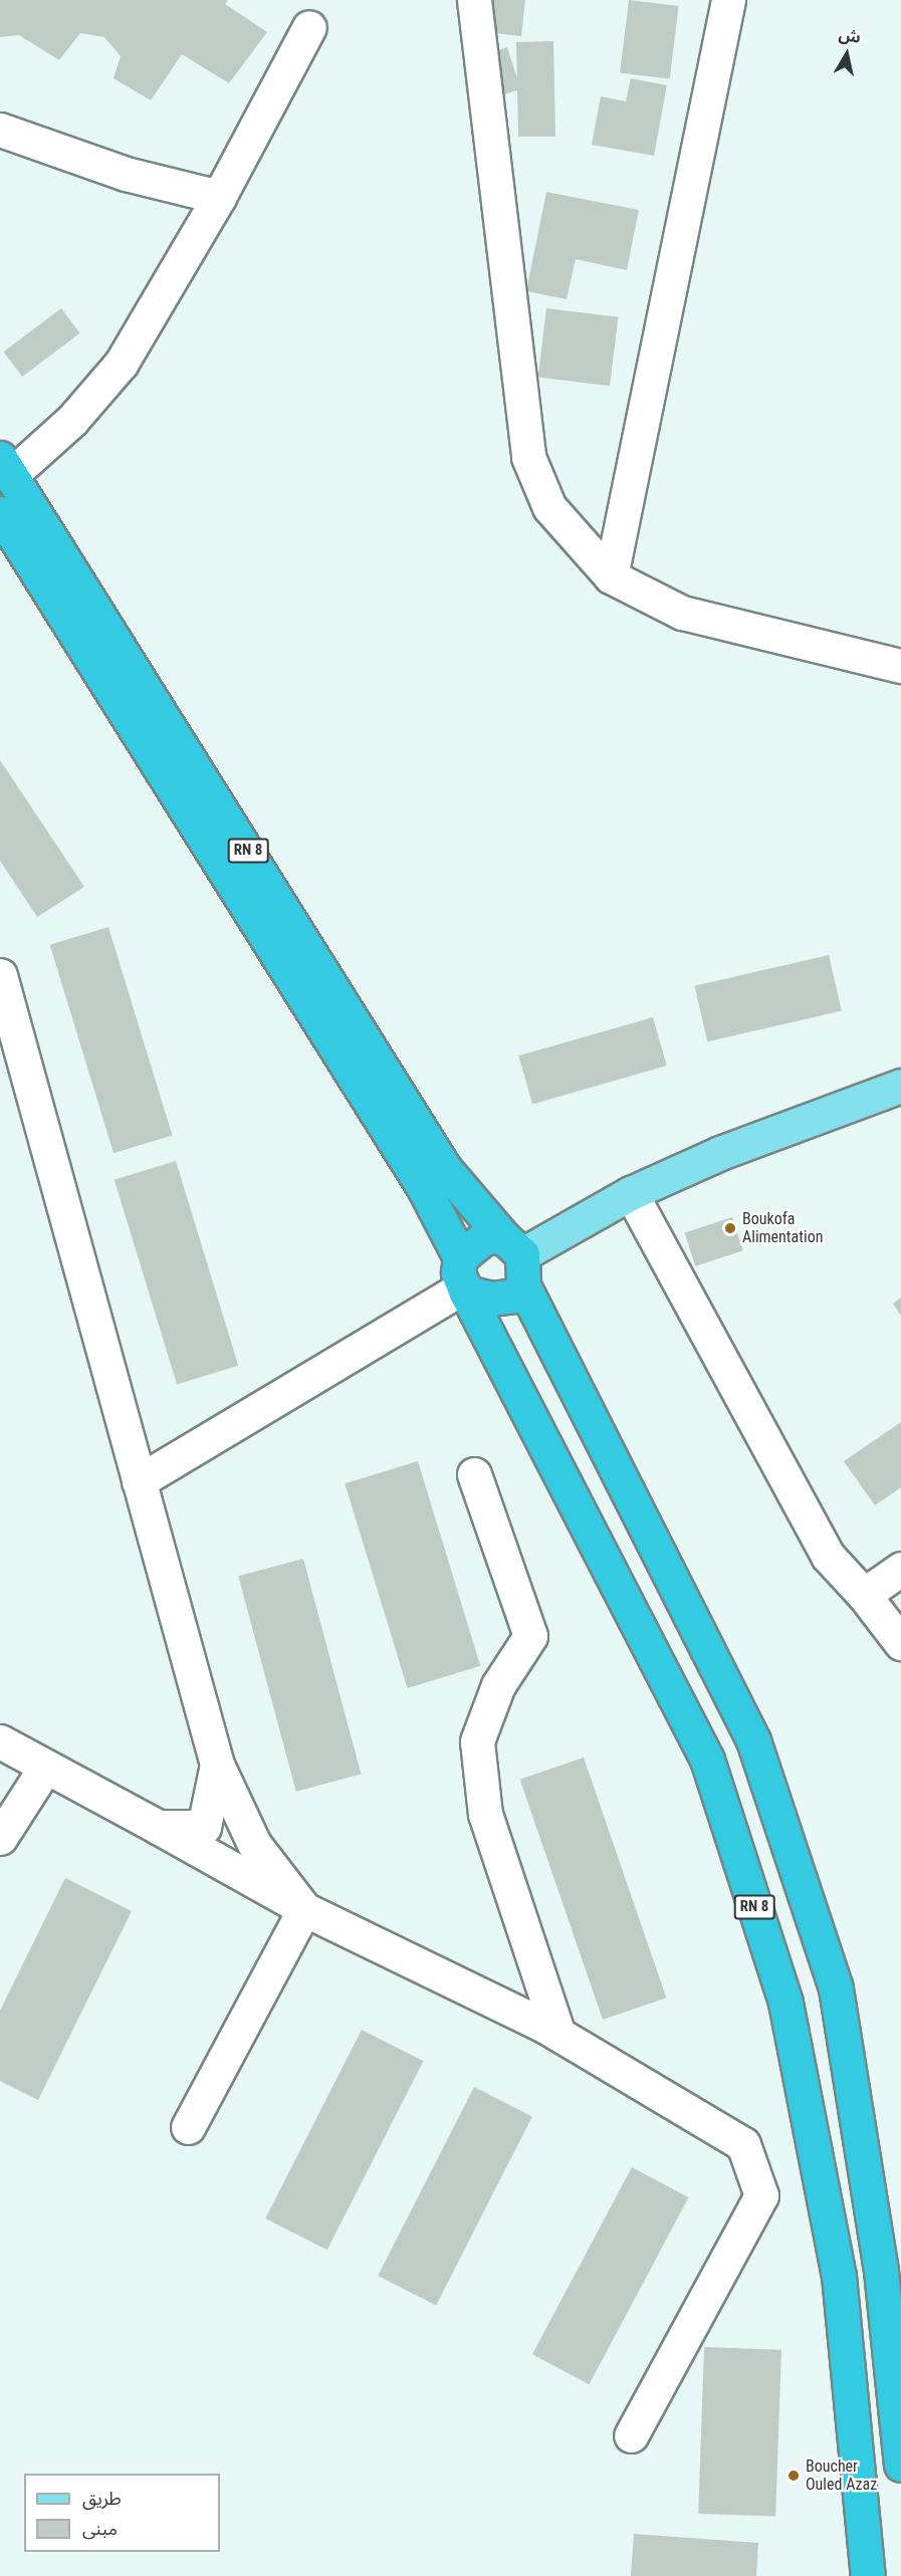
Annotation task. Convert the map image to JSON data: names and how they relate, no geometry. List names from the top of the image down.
{
  "streets": {
    "highway": ["RN 8"]
  },
  "places": ["Boukofa Alimentation", "Boucher Ouled Azaz"],
  "legend": ["طريق", "مبنى"],
  "north": "top"
}
